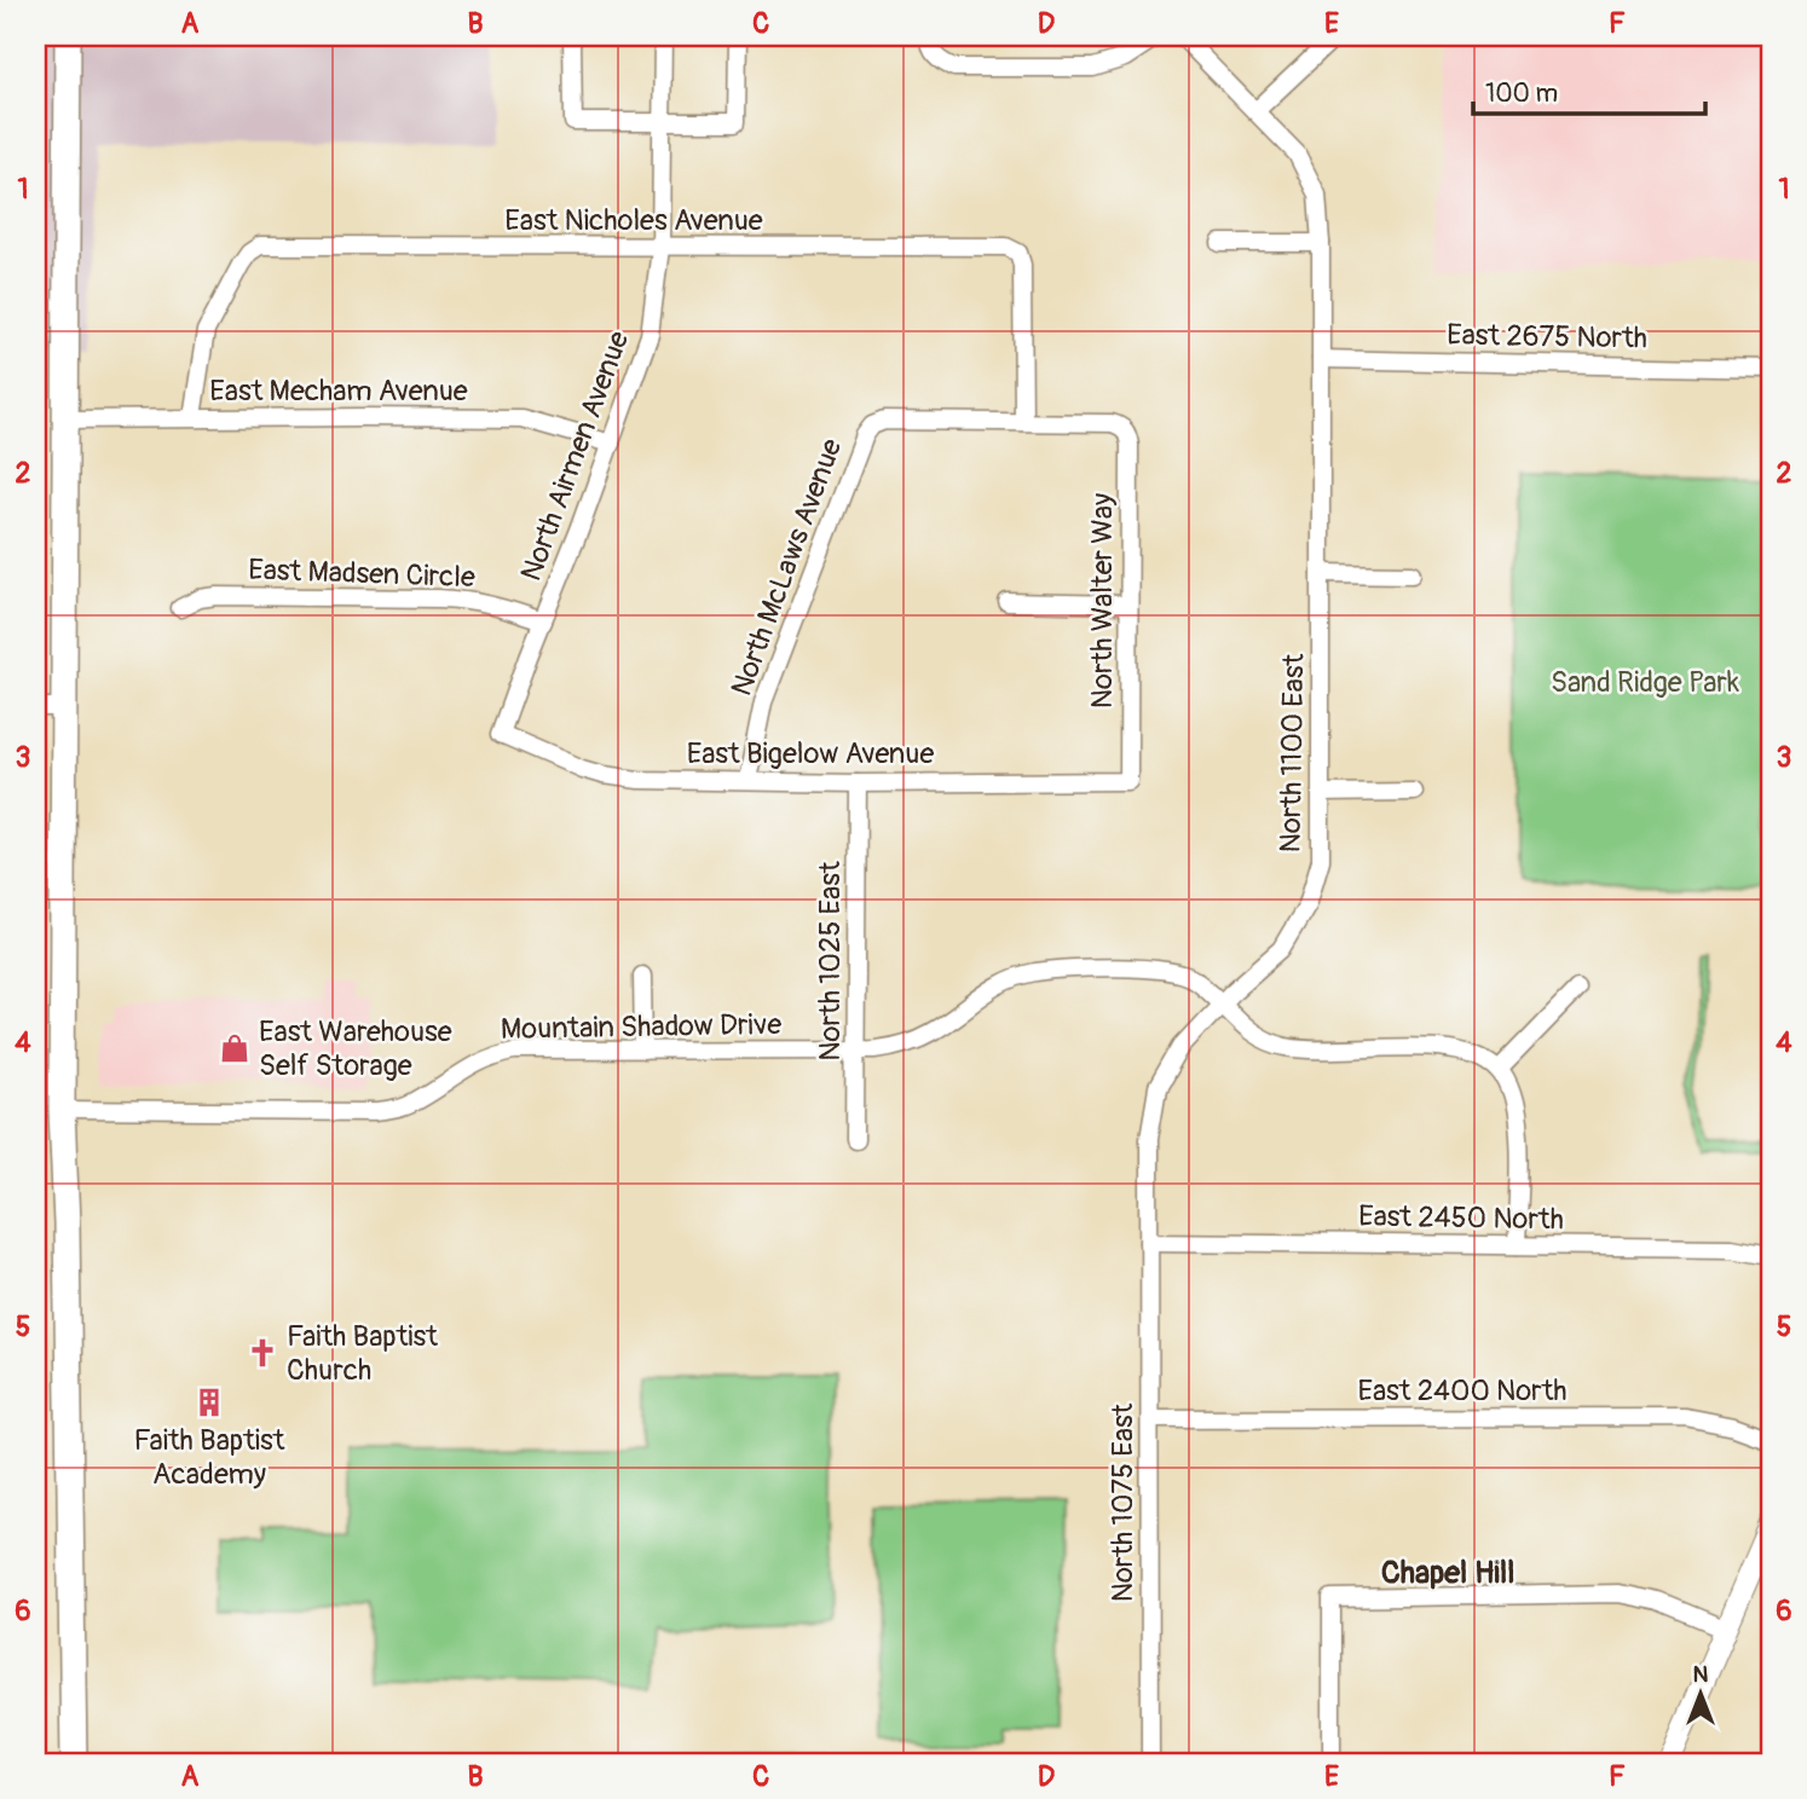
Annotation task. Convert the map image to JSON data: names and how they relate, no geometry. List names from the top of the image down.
{
  "streets": {
    "street": [
      "East Nicholes Avenue",
      "East 2675 North",
      "East Mecham Avenue",
      "North Airmen Avenue",
      "North McLaws Avenue",
      "East Madsen Circle",
      "North Walter Way",
      "East Bigelow Avenue",
      "North 1100 East",
      "North 1025 East",
      "Mountain Shadow Drive",
      "East 2450 North",
      "East 2400 North",
      "North 1075 East"
    ]
  },
  "crossings": [
    ["East Nicholes Avenue", "East Mecham Avenue"],
    ["East Nicholes Avenue", "North Airmen Avenue"],
    ["East Nicholes Avenue", "North McLaws Avenue"],
    ["East Nicholes Avenue", "North Walter Way"],
    ["East 2675 North", "North 1100 East"],
    ["East Mecham Avenue", "North Airmen Avenue"],
    ["North Airmen Avenue", "East Madsen Circle"],
    ["North Airmen Avenue", "East Bigelow Avenue"],
    ["North McLaws Avenue", "North Walter Way"],
    ["North McLaws Avenue", "East Bigelow Avenue"],
    ["North Walter Way", "East Bigelow Avenue"],
    ["East Bigelow Avenue", "North 1025 East"],
    ["North 1100 East", "Mountain Shadow Drive"],
    ["North 1100 East", "East 2450 North"],
    ["North 1100 East", "North 1075 East"],
    ["North 1025 East", "Mountain Shadow Drive"],
    ["East 2450 North", "North 1075 East"],
    ["East 2400 North", "North 1075 East"]
  ],
  "districts": ["Chapel Hill"],
  "parks": ["Sand Ridge Park"],
  "places": {
    "shop": ["East Warehouse Self Storage"],
    "church": ["Faith Baptist Church"],
    "building": ["Faith Baptist Academy"]
  },
  "scale_bar": "100 m",
  "north": "top",
  "grid": {
    "columns": [
      "A",
      "B",
      "C",
      "D",
      "E",
      "F"
    ],
    "rows": [
      "1",
      "2",
      "3",
      "4",
      "5",
      "6"
    ]
  }
}
